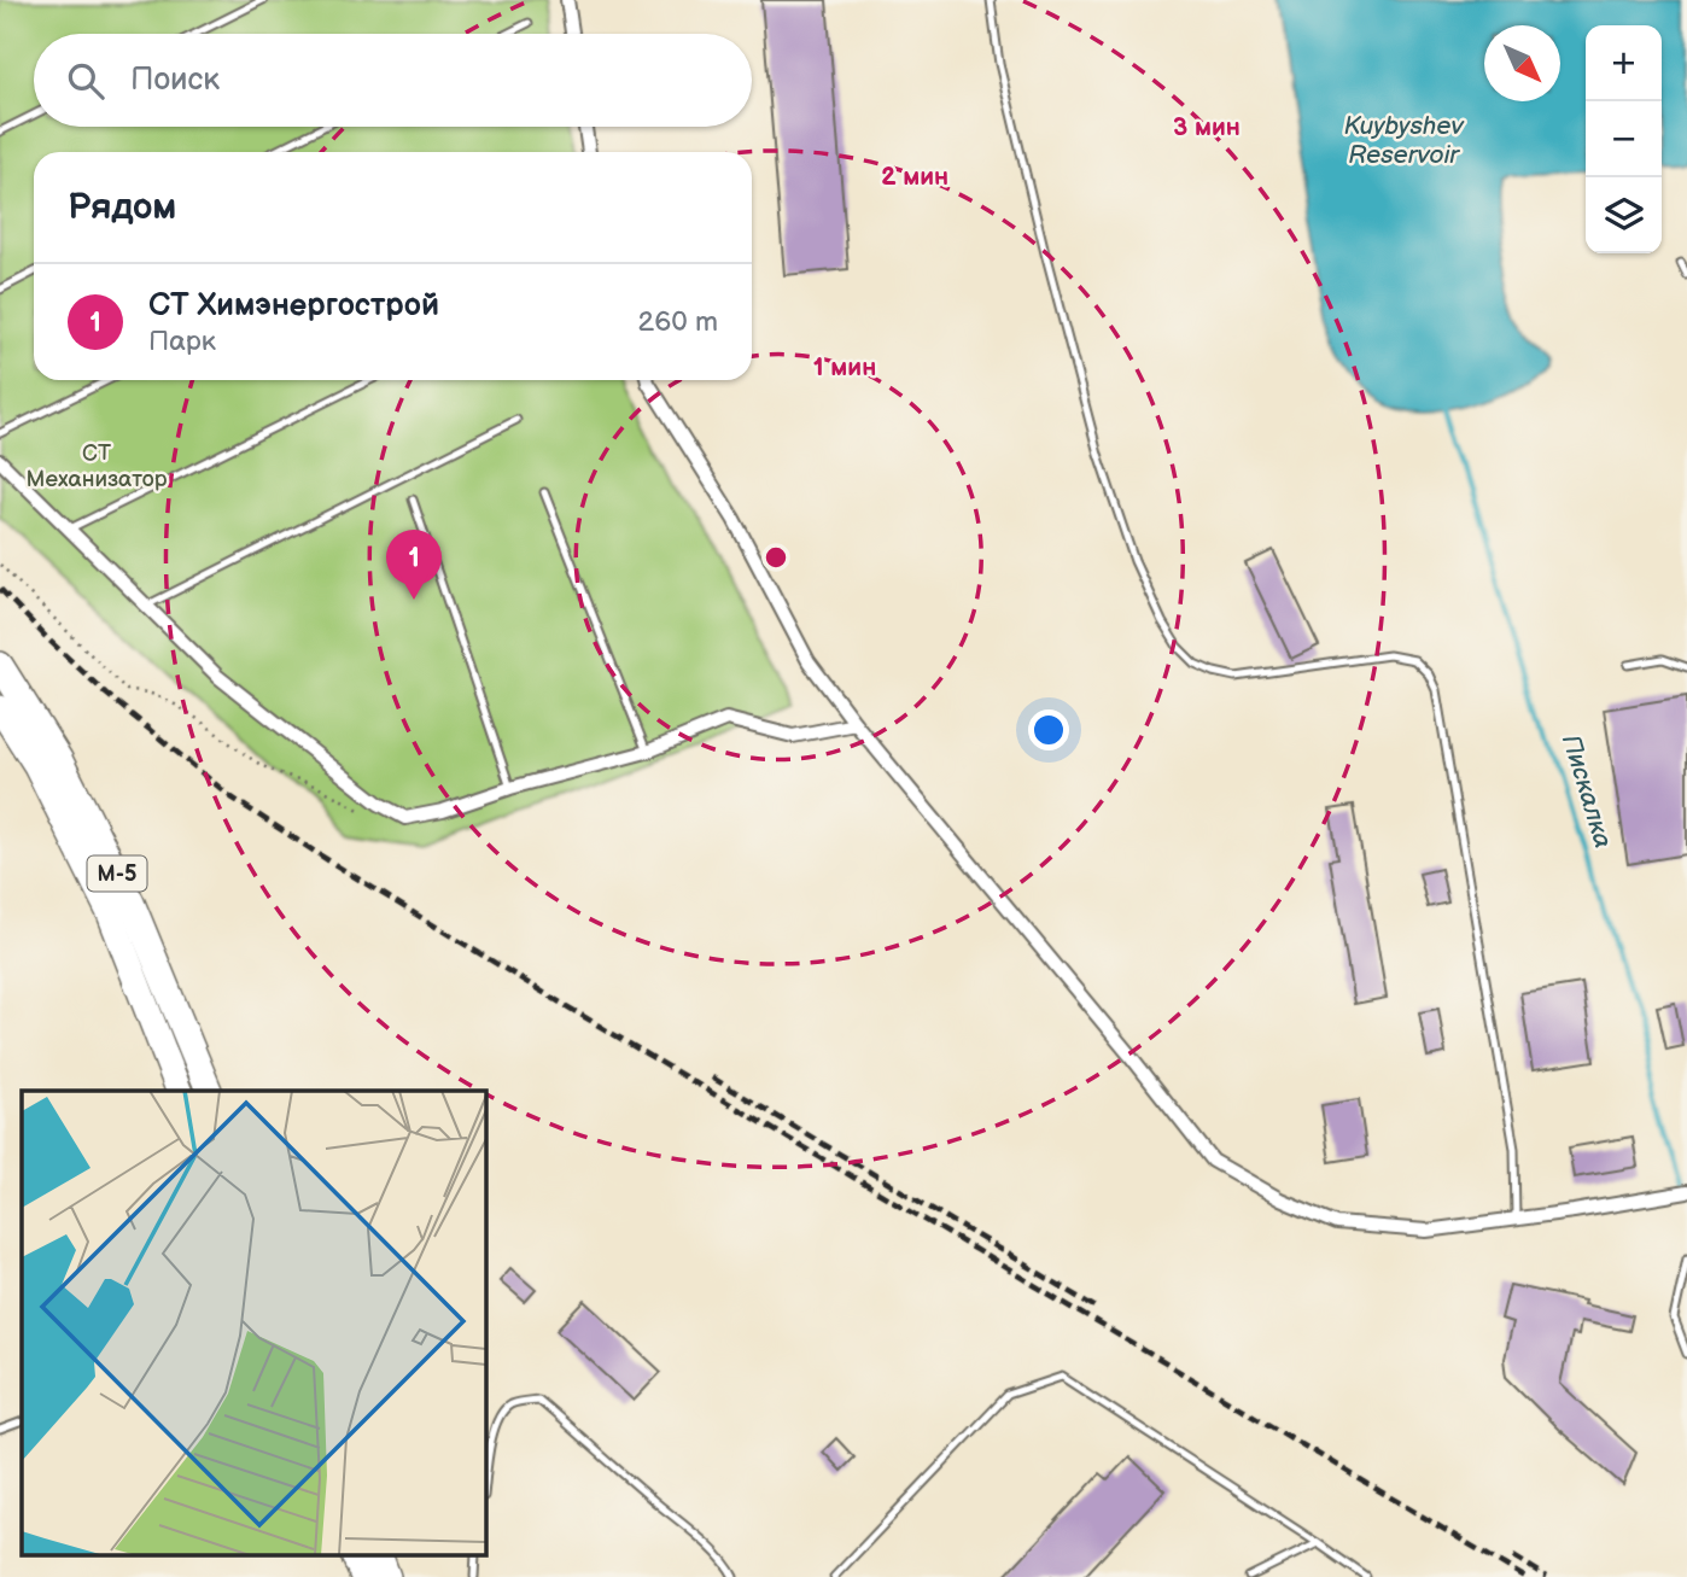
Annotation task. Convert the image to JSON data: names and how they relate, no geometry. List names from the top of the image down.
{
  "streets": {
    "highway": ["М-5"]
  },
  "water": ["Kuybyshev Reservoir", "Пискалка"],
  "parks": ["СТ Механизатор"],
  "north": "bottom right",
  "page": {
    "map_buttons": ["+", "−"],
    "search": "Поиск",
    "heading": "Рядом",
    "list": [
      {
        "mark": "1",
        "name": "СТ Химэнергострой",
        "note": "Парк",
        "value": "260 m"
      }
    ],
    "pins": "1"
  },
  "rings": ["3 мин", "2 мин", "1 мин"]
}
